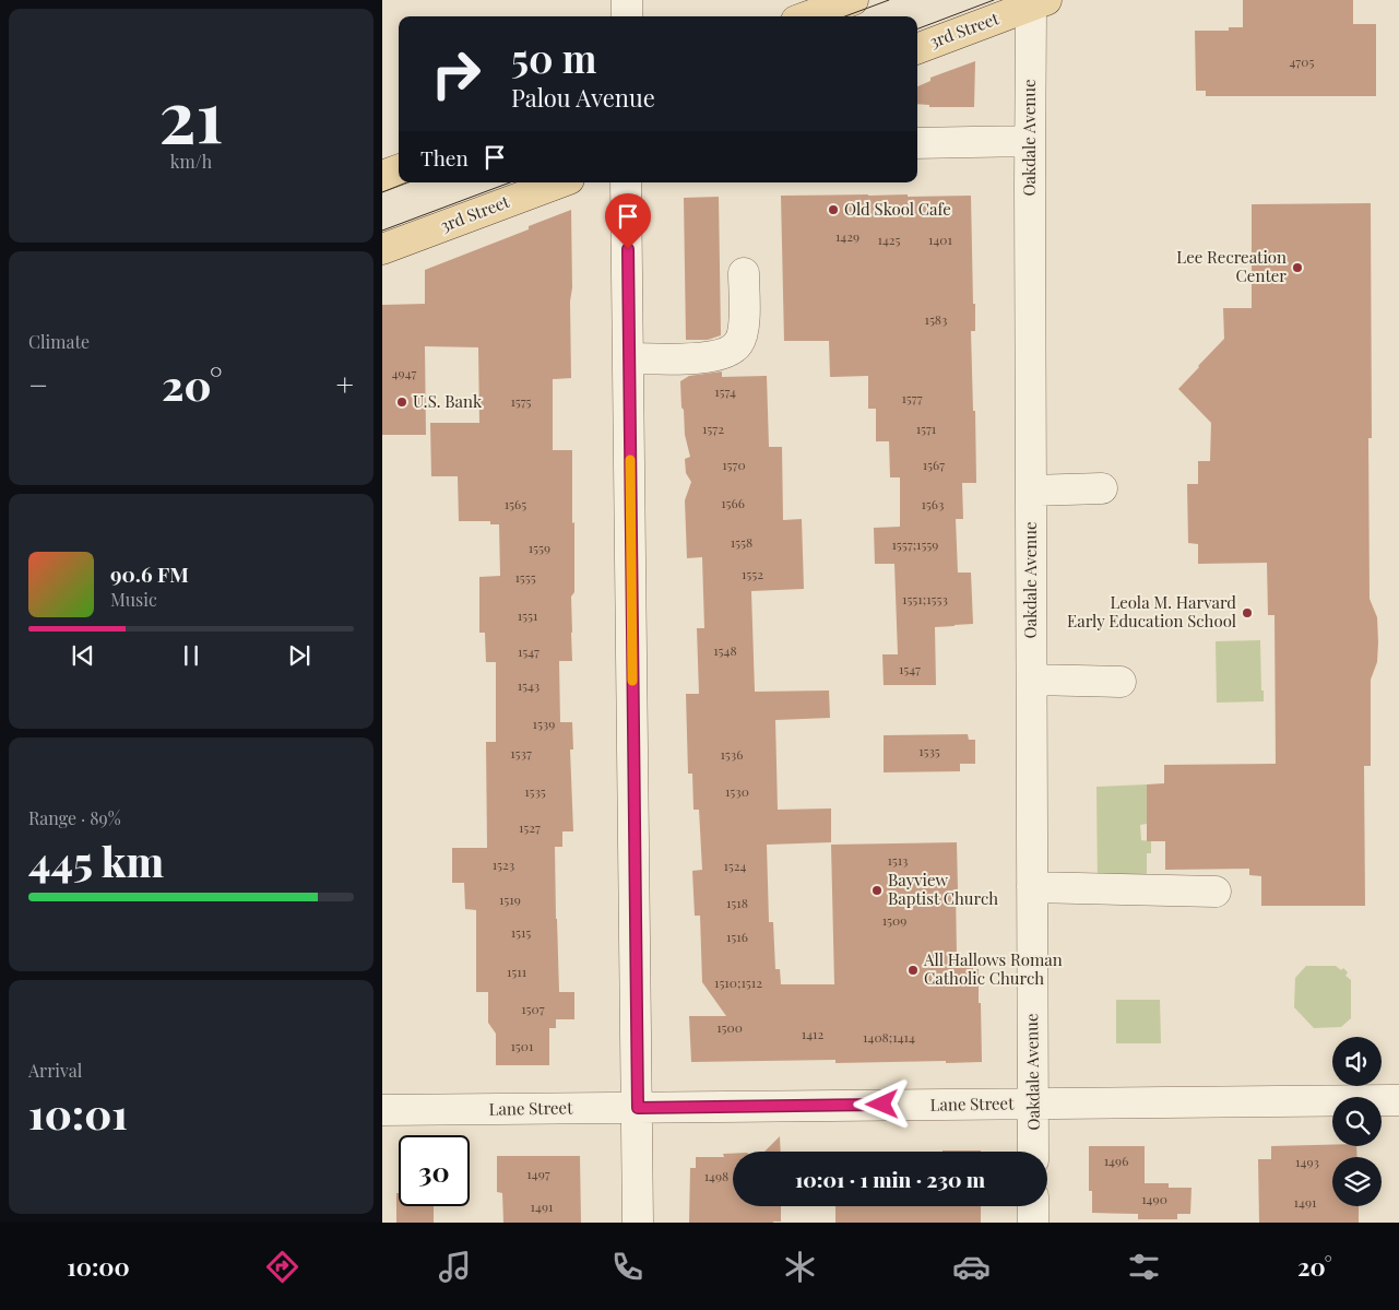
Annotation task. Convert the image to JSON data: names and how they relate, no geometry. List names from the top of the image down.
{
  "streets": {
    "main road": ["3rd Street"],
    "street": ["Oakdale Avenue", "Lane Street"]
  },
  "crossings": [
    ["3rd Street", "Oakdale Avenue"],
    ["Oakdale Avenue", "Lane Street"]
  ],
  "places": [
    "Old Skool Cafe",
    "Lee Recreation Center",
    "U.S. Bank",
    "Leola M. Harvard Early Education School",
    "Bayview Baptist Church",
    "All Hallows Roman Catholic Church"
  ],
  "house_numbers": [
    "4705",
    "1429",
    "1425",
    "1401",
    "1583",
    "4947",
    "1574",
    "1577",
    "1575",
    "1572",
    "1571",
    "1570",
    "1567",
    "1566",
    "1565",
    "1563",
    "1558",
    "1557;1559",
    "1559",
    "1552",
    "1555",
    "1551;1553",
    "1551",
    "1548",
    "1547",
    "1547",
    "1543",
    "1539",
    "1535",
    "1537",
    "1536",
    "1535",
    "1530",
    "1527",
    "1513",
    "1523",
    "1524",
    "1519",
    "1518",
    "1509",
    "1515",
    "1516",
    "1511",
    "1510;1512",
    "1507",
    "1500",
    "1412",
    "1408;1414",
    "1501",
    "1496",
    "1493",
    "1497",
    "1498",
    "1490",
    "1491",
    "1491"
  ],
  "page": {
    "tile": [
      ["21", "km/h"],
      "Climate",
      ["Range · 89%", "445 km"],
      ["Arrival", "10:01"]
    ],
    "turn": ["50 m", "Palou Avenue"],
    "then": "Then",
    "heat": ["−", "20°", "+"],
    "song": ["90.6 FM", "Music"],
    "limit": "30",
    "trip": "10:01 · 1 min · 230 m",
    "tabs": ["10:00", "20°"]
  }
}
